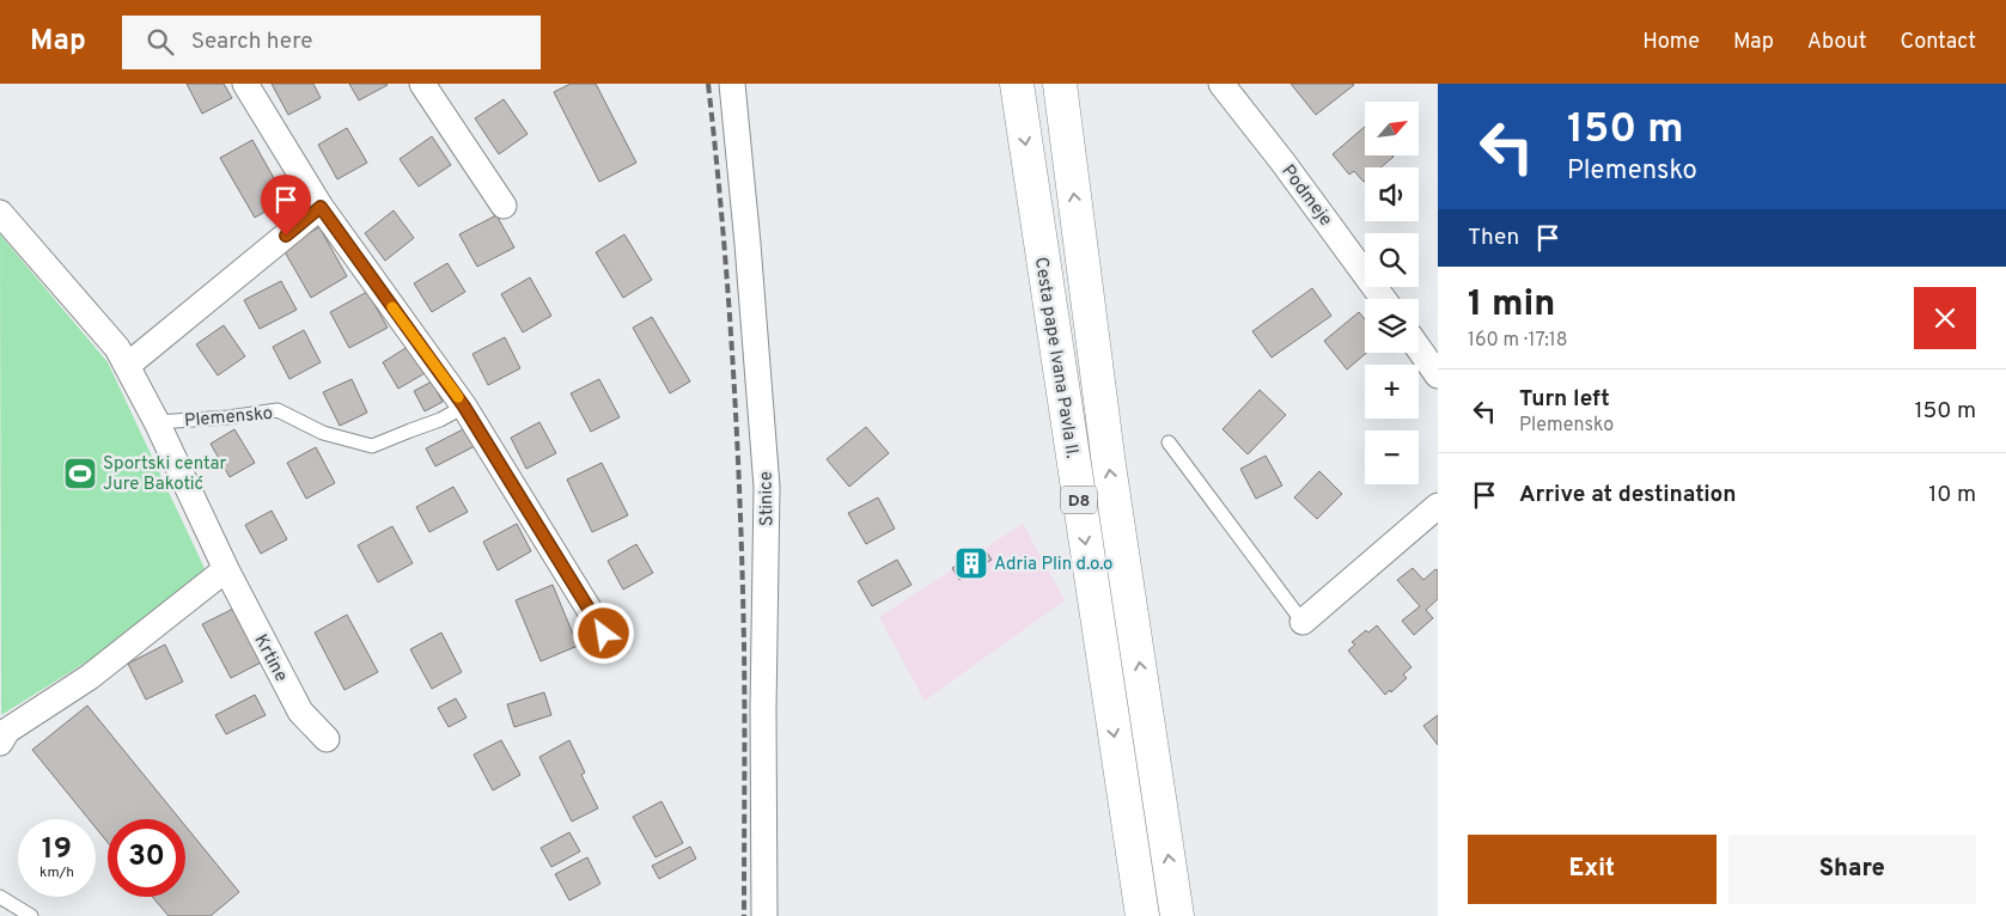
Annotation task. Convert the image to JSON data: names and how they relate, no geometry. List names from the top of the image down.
{
  "streets": {
    "main road": ["Cesta pape Ivana Pavla II.", "D8"],
    "street": ["Podmeje", "Stinice", "Krtine"],
    "lane": ["Plemensko"]
  },
  "crossings": [
    ["Plemensko", "Krtine"]
  ],
  "places": {
    "sports": ["Sportski centar Jure Bakotić"],
    "building": ["Adria Plin d.o.o"]
  },
  "north": "top right",
  "page": {
    "header": "Map",
    "search": "Search here",
    "nav": [
      "Home",
      "Map",
      "About",
      "Contact"
    ],
    "turn": ["150 m", "Plemensko"],
    "map_buttons": ["+", "−"],
    "then": "Then",
    "heading": ["1 min", "160 m · 17:18"],
    "list": [
      {
        "name": "Turn left",
        "note": "Plemensko",
        "value": "150 m"
      },
      {
        "name": "Arrive at destination",
        "value": "10 m"
      }
    ],
    "speed": "19 km/h",
    "limit": "30",
    "buttons": ["Exit", "Share"]
  }
}
